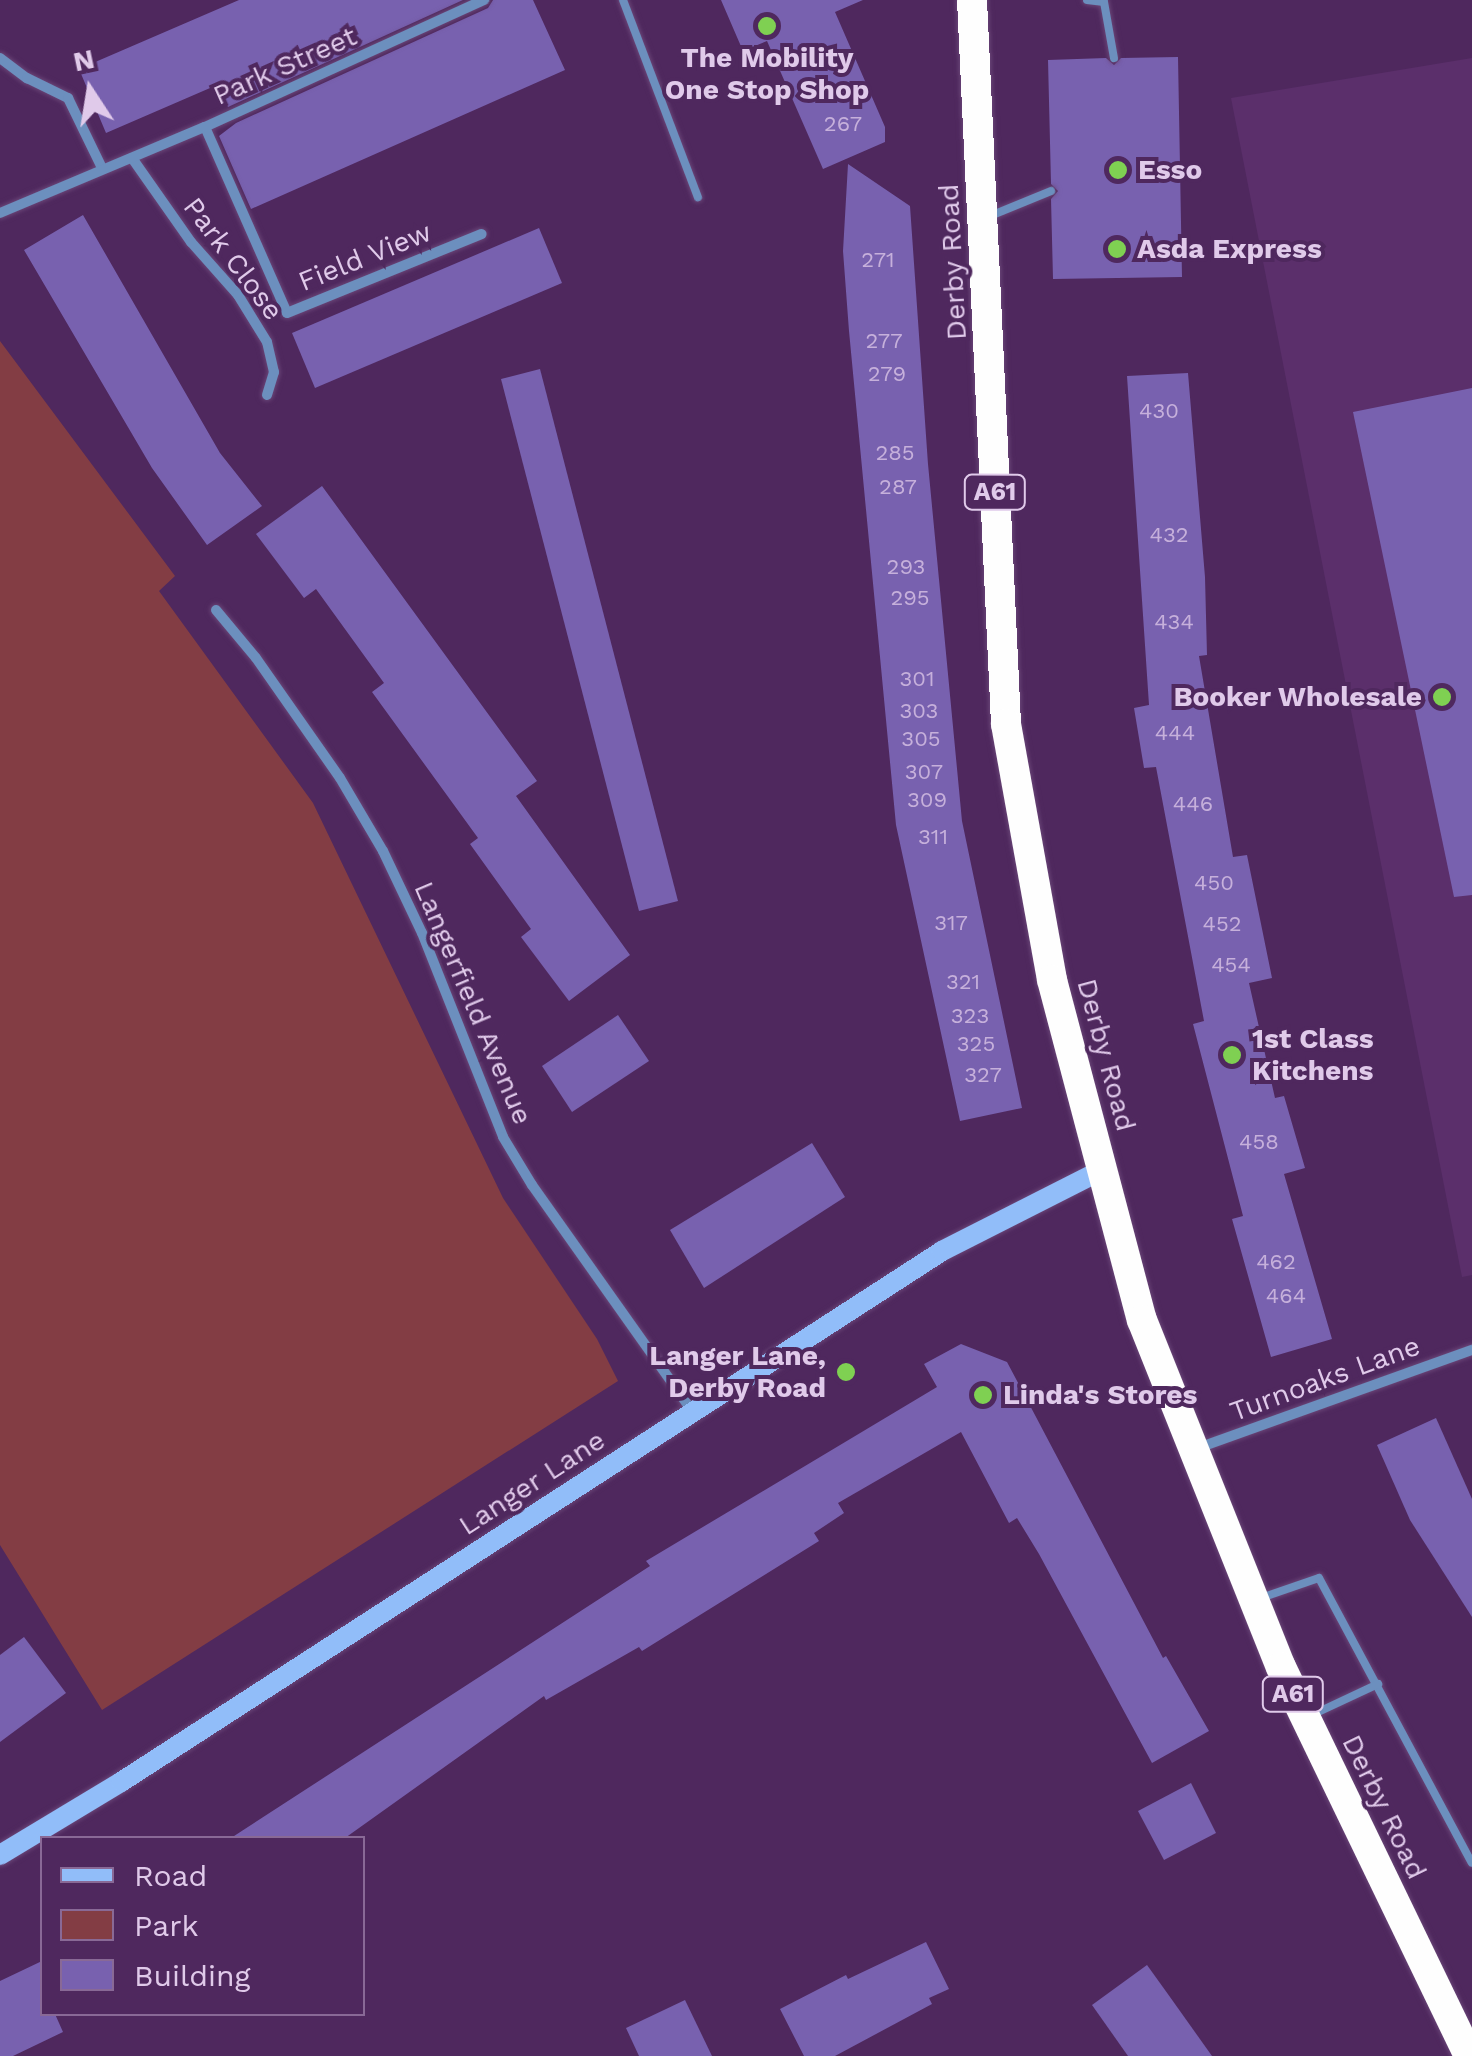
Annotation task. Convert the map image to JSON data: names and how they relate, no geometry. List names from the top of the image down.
{
  "streets": {
    "highway": ["Derby Road", "A61"],
    "street": [
      "Park Street",
      "Field View",
      "Park Close",
      "Langerfield Avenue",
      "Turnoaks Lane",
      "Langer Lane"
    ]
  },
  "crossings": [
    ["Park Street", "Field View"],
    ["Park Street", "Park Close"],
    ["Derby Road", "Turnoaks Lane"],
    ["Derby Road", "Langer Lane"],
    ["Langerfield Avenue", "Langer Lane"]
  ],
  "places": [
    "The Mobility One Stop Shop",
    "Esso",
    "Asda Express",
    "Booker Wholesale",
    "1st Class Kitchens",
    "Langer Lane, Derby Road",
    "Linda's Stores"
  ],
  "house_numbers": [
    "267",
    "271",
    "277",
    "279",
    "430",
    "285",
    "287",
    "432",
    "293",
    "295",
    "434",
    "301",
    "303",
    "444",
    "305",
    "307",
    "309",
    "446",
    "311",
    "450",
    "317",
    "452",
    "454",
    "321",
    "323",
    "325",
    "327",
    "458",
    "462",
    "464"
  ],
  "legend": ["Road", "Park", "Building"],
  "north": "top"
}
